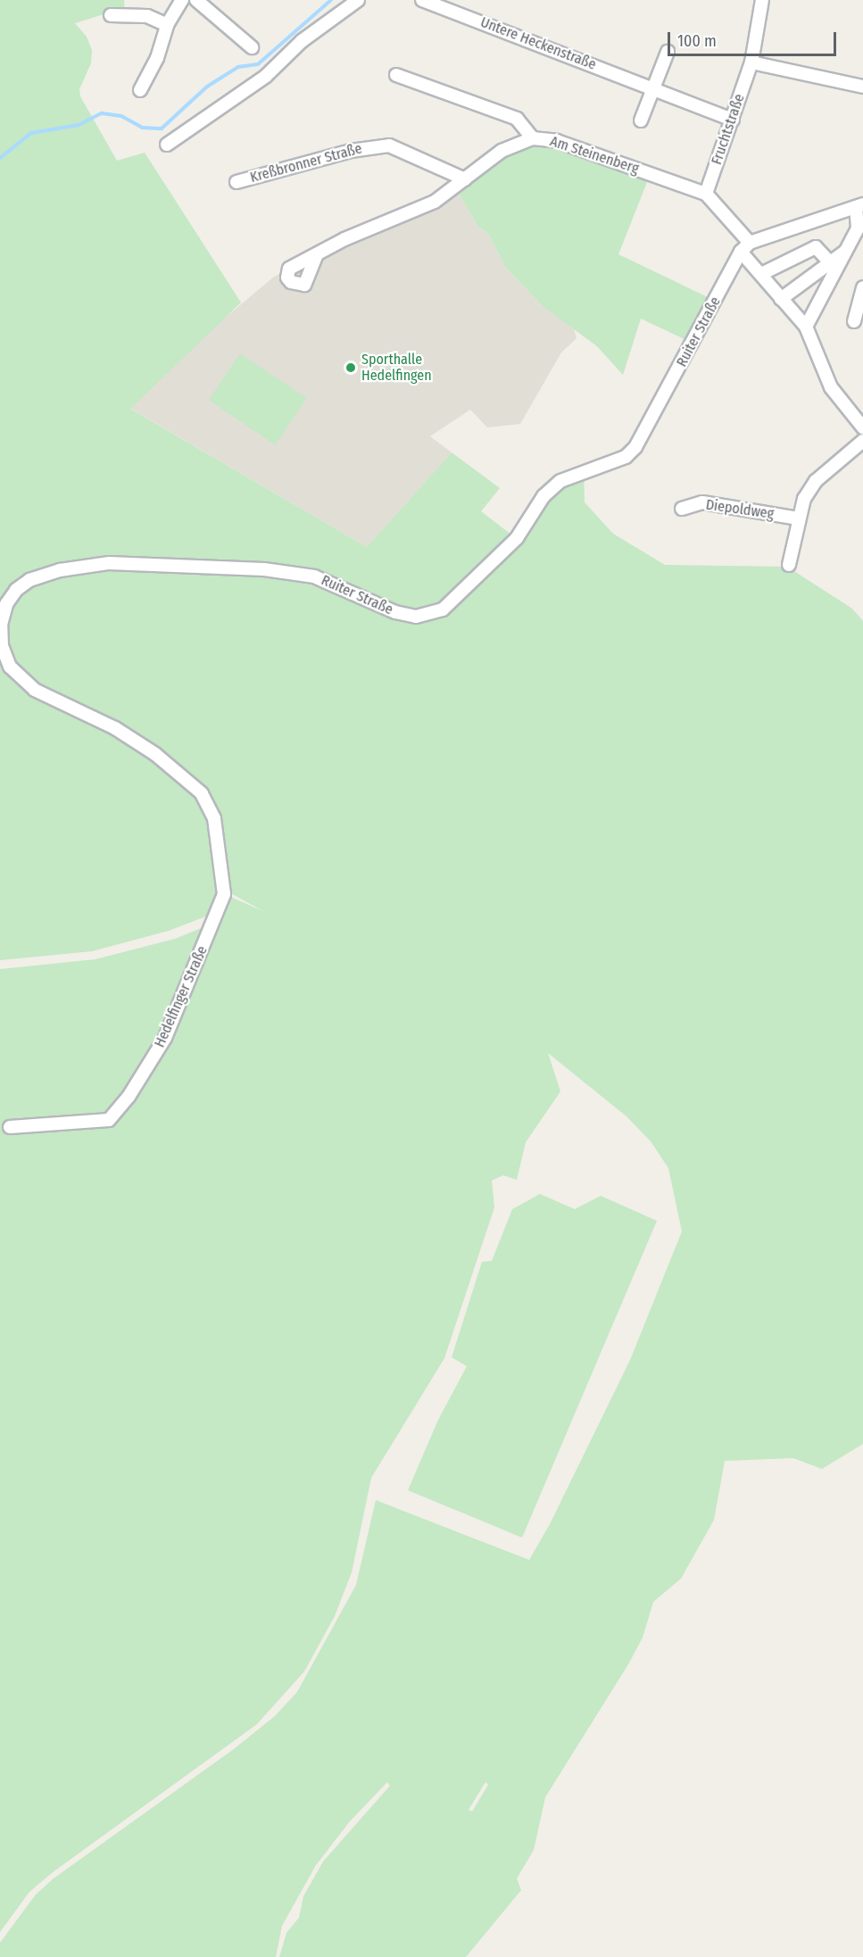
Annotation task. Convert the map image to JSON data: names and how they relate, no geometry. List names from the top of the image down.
{
  "streets": {
    "street": [
      "Untere Heckenstraße",
      "Fruchtstraße",
      "Am Steinenberg",
      "Kreßbronner Straße",
      "Ruiter Straße",
      "Diepoldweg",
      "Hedelfinger Straße"
    ]
  },
  "crossings": [
    ["Untere Heckenstraße", "Fruchtstraße"],
    ["Fruchtstraße", "Am Steinenberg"],
    ["Am Steinenberg", "Kreßbronner Straße"],
    ["Ruiter Straße", "Hedelfinger Straße"]
  ],
  "places": ["Sporthalle Hedelfingen"],
  "scale_bar": "100 m"
}
